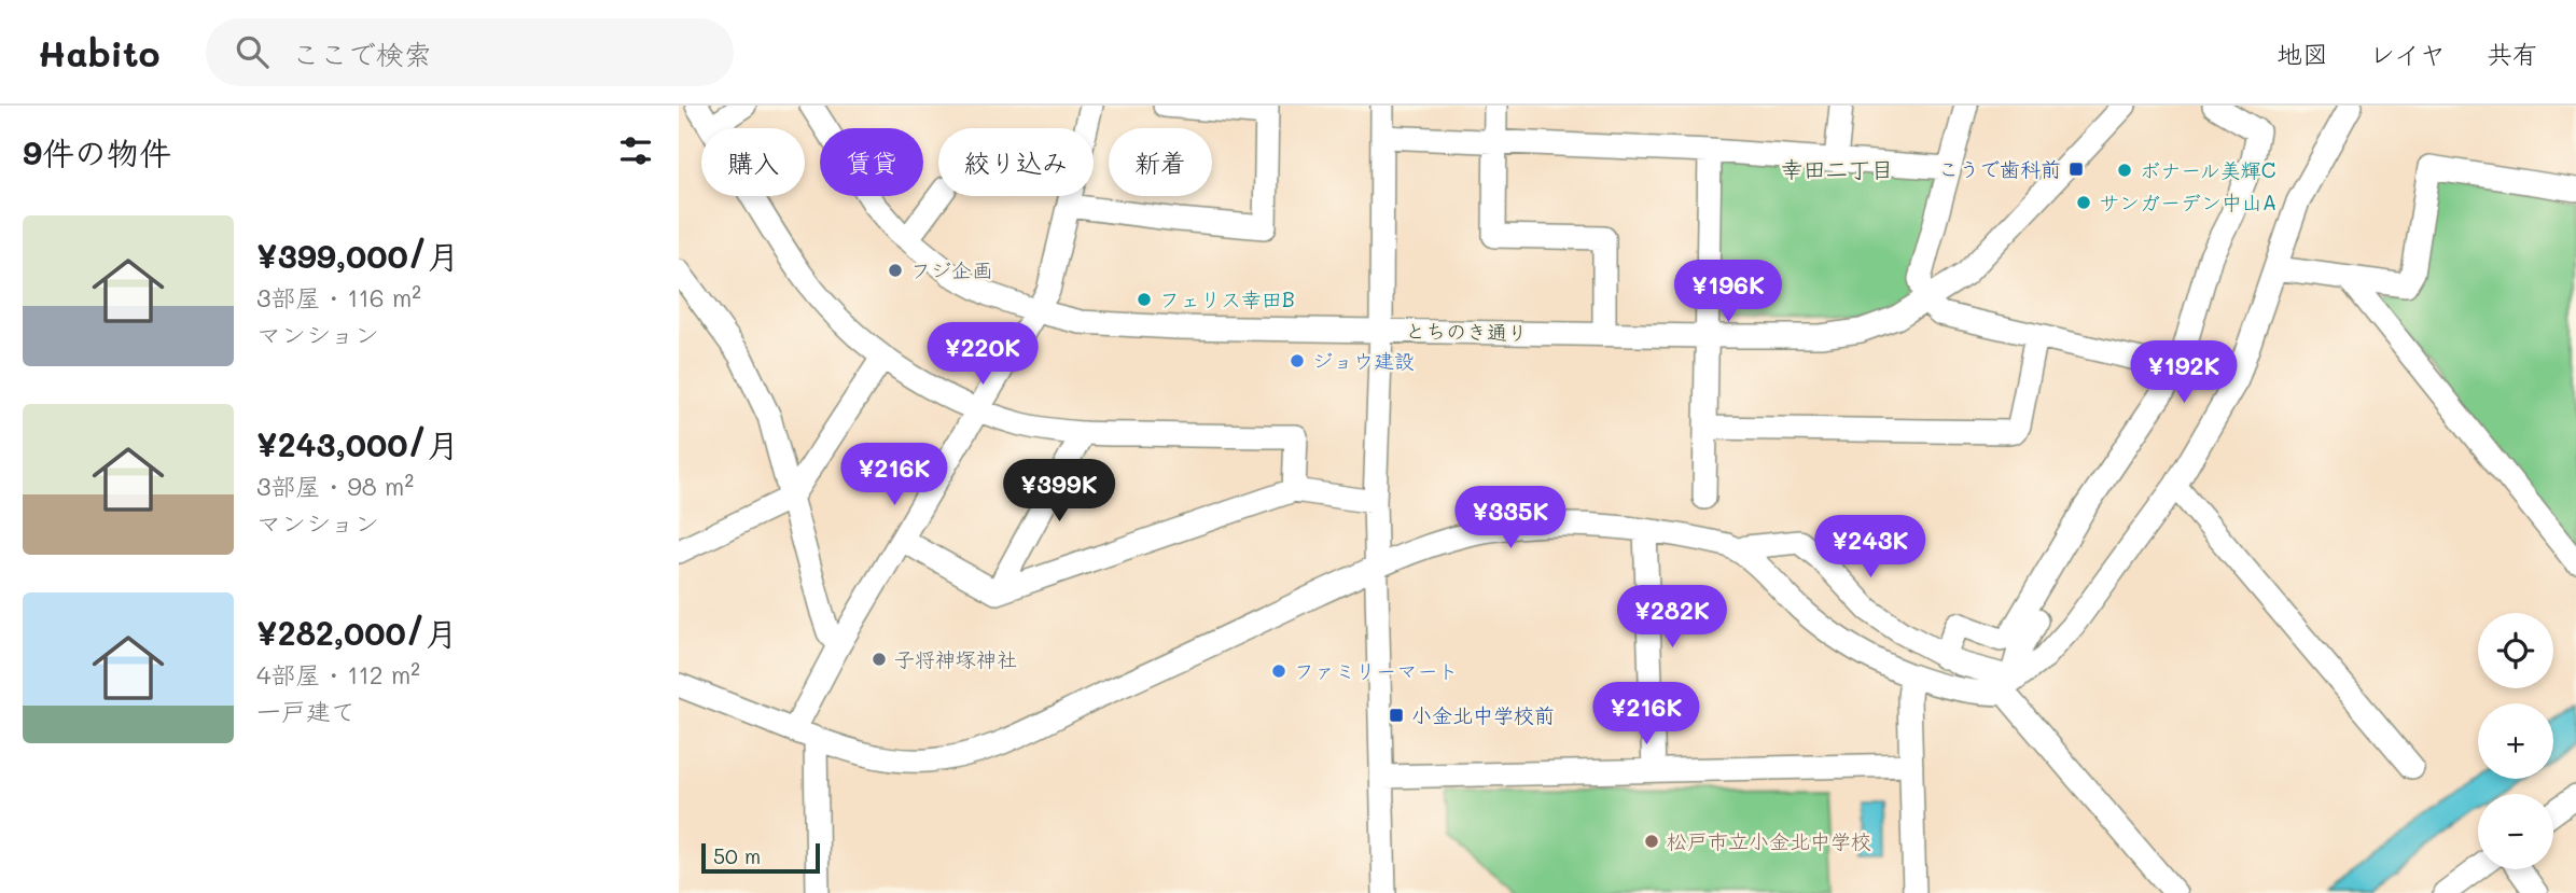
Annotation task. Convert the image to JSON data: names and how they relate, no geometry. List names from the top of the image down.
{
  "streets": {
    "street": ["とちのき通り"]
  },
  "districts": ["幸田二丁目"],
  "places": {
    "transit": ["こうで歯科前", "小金北中学校前"],
    "other": [
      "ボナール美輝C",
      "サンガーデン中山A",
      "フジ企画",
      "フェリス幸田B",
      "ジョウ建設",
      "子将神塚神社",
      "ファミリーマート",
      "松戸市立小金北中学校"
    ]
  },
  "scale_bar": "50 m",
  "page": {
    "header": "Habito",
    "search": "ここで検索",
    "nav": ["地図", "レイヤ", "共有"],
    "heading": "9件の物件",
    "chip": [
      "購入",
      "賃貸",
      "絞り込み",
      "新着"
    ],
    "list": [
      {
        "name": "¥399,000/月",
        "note": "3部屋 · 116 m² · マンション"
      },
      {
        "name": "¥243,000/月",
        "note": "3部屋 · 98 m² · マンション"
      },
      {
        "name": "¥282,000/月",
        "note": "4部屋 · 112 m² · 一戸建て"
      }
    ],
    "price": [
      "¥196K",
      "¥220K",
      "¥192K",
      "¥216K",
      "¥399K",
      "¥335K",
      "¥243K",
      "¥282K",
      "¥216K"
    ],
    "map_buttons": ["+", "−"],
    "scale": "50 m"
  }
}
